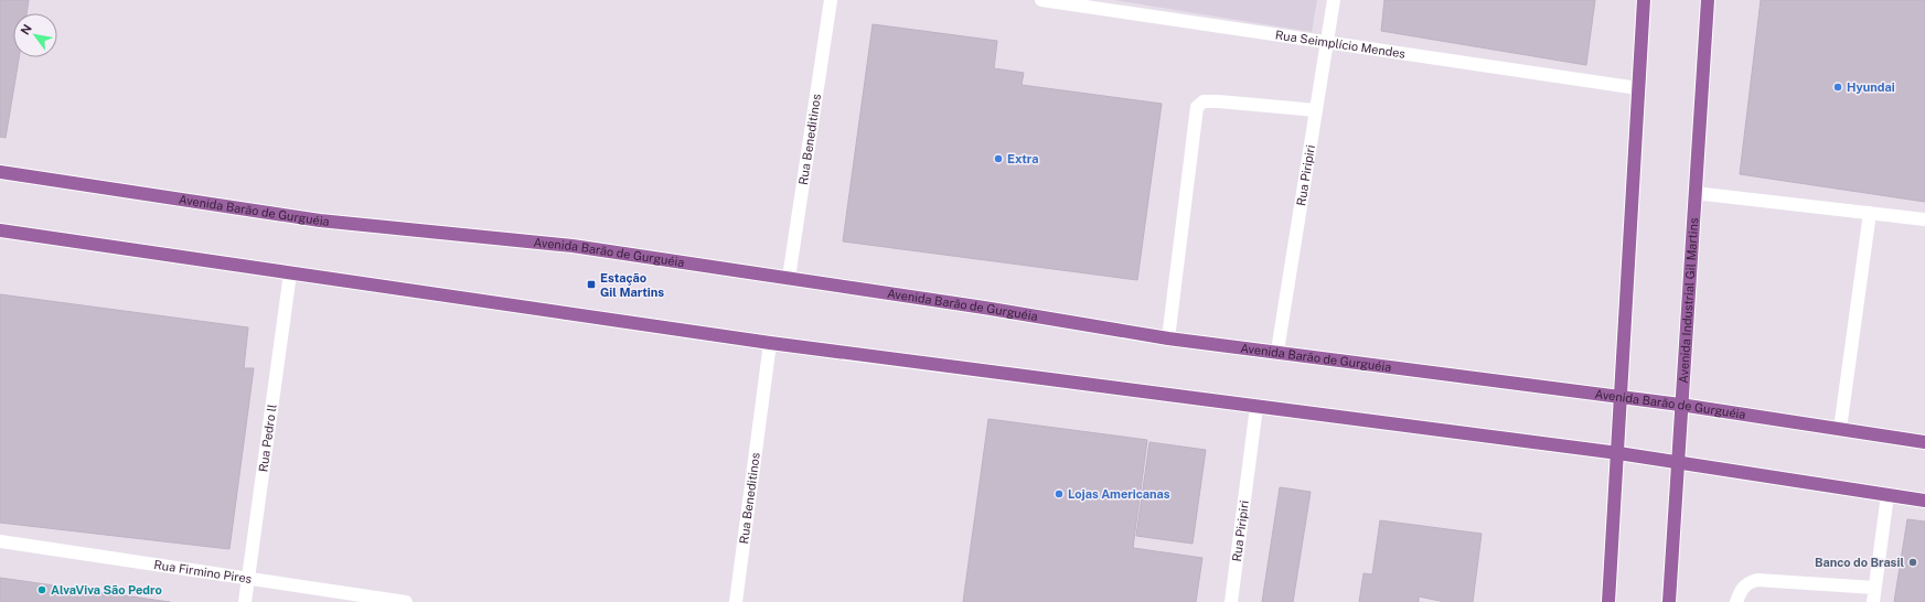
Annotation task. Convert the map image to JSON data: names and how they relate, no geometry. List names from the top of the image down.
{
  "streets": {
    "main road": ["Avenida Barão de Gurguéia", "Avenida Industrial Gil Martins"],
    "street": [
      "Rua Seimplício Mendes",
      "Rua Beneditinos",
      "Rua Piripiri",
      "Rua Pedro ll",
      "Rua Firmino Pires"
    ]
  },
  "crossings": [
    ["Rua Seimplício Mendes", "Rua Piripiri"],
    ["Rua Beneditinos", "Avenida Barão de Gurguéia"],
    ["Rua Piripiri", "Avenida Barão de Gurguéia"],
    ["Avenida Barão de Gurguéia", "Avenida Industrial Gil Martins"],
    ["Rua Pedro ll", "Rua Firmino Pires"]
  ],
  "places": {
    "other": [
      "Hyundai",
      "Extra",
      "Lojas Americanas",
      "Banco do Brasil",
      "AlvaViva São Pedro"
    ],
    "transit": ["Estação Gil Martins"]
  },
  "north": "top left"
}
